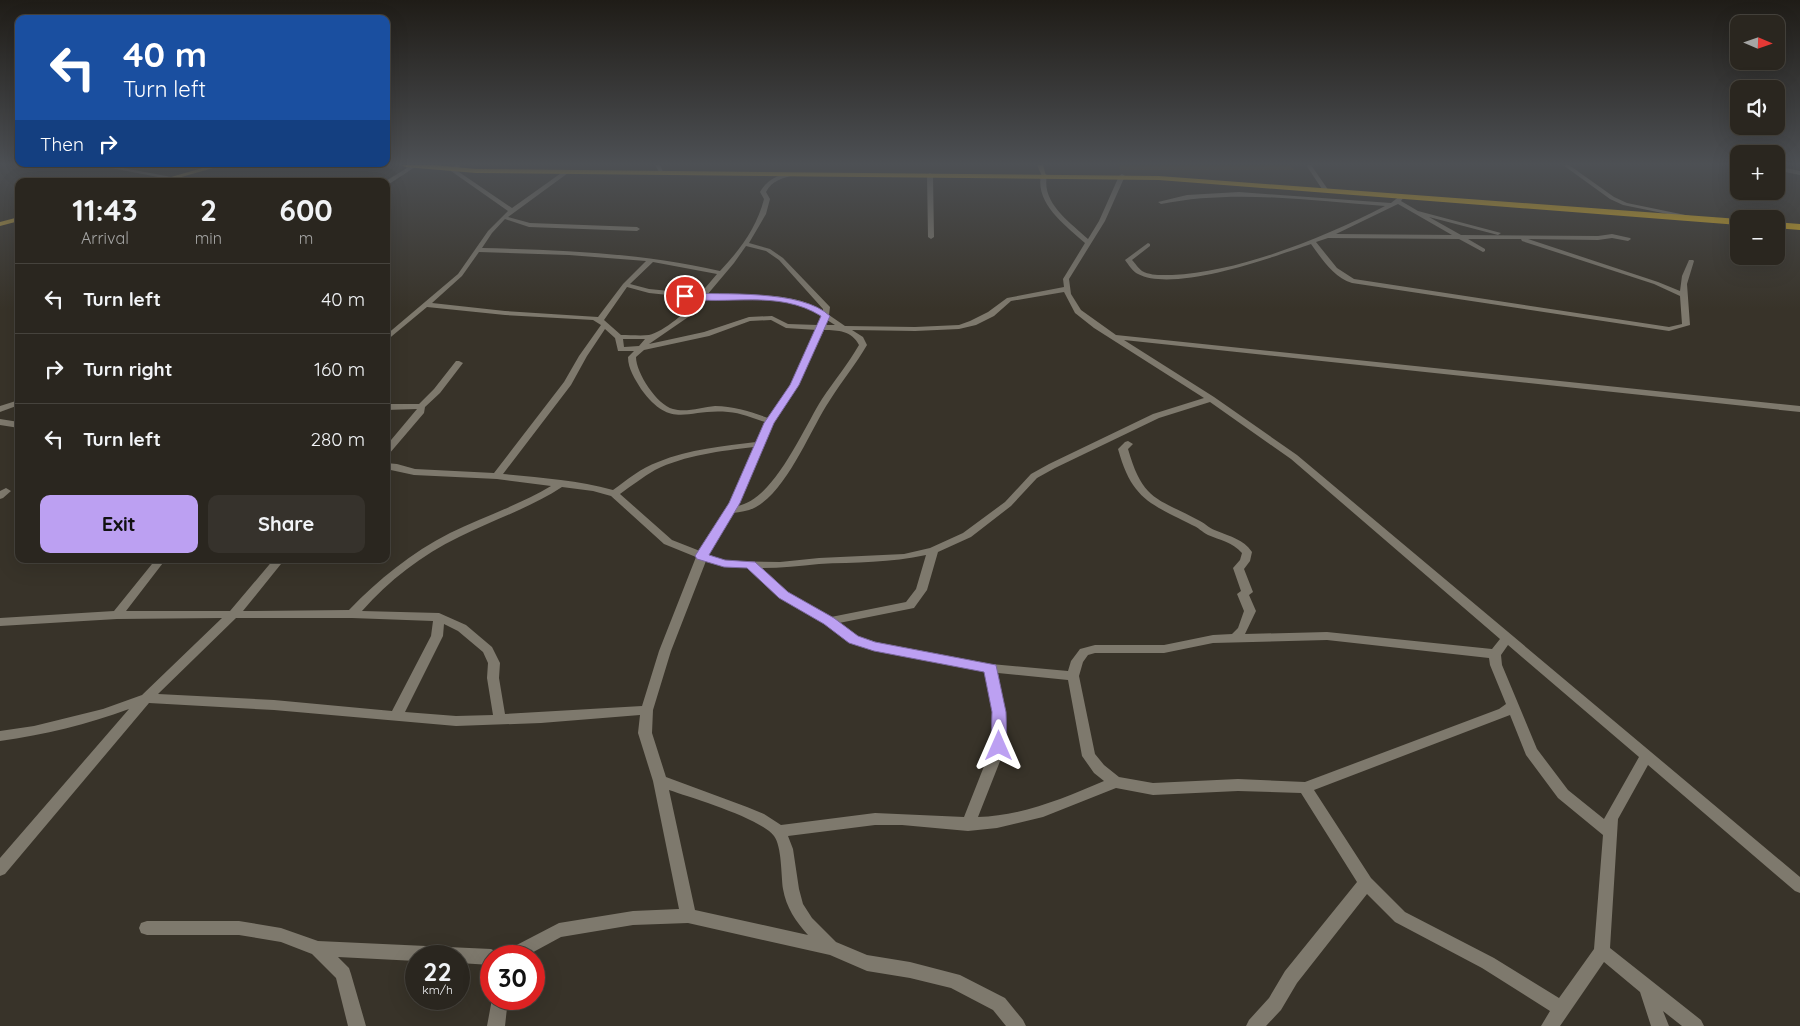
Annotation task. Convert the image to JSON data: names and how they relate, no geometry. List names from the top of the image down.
{
  "north": "right",
  "page": {
    "map_buttons": ["+", "−"],
    "turn": ["40 m", "Turn left"],
    "then": "Then",
    "eta": [
      "11:43",
      "Arrival",
      "2",
      "min",
      "600",
      "m"
    ],
    "list": [
      {
        "name": "Turn left",
        "value": "40 m"
      },
      {
        "name": "Turn right",
        "value": "160 m"
      },
      {
        "name": "Turn left",
        "value": "280 m"
      }
    ],
    "buttons": ["Exit", "Share"],
    "speed": "22 km/h",
    "limit": "30"
  }
}
